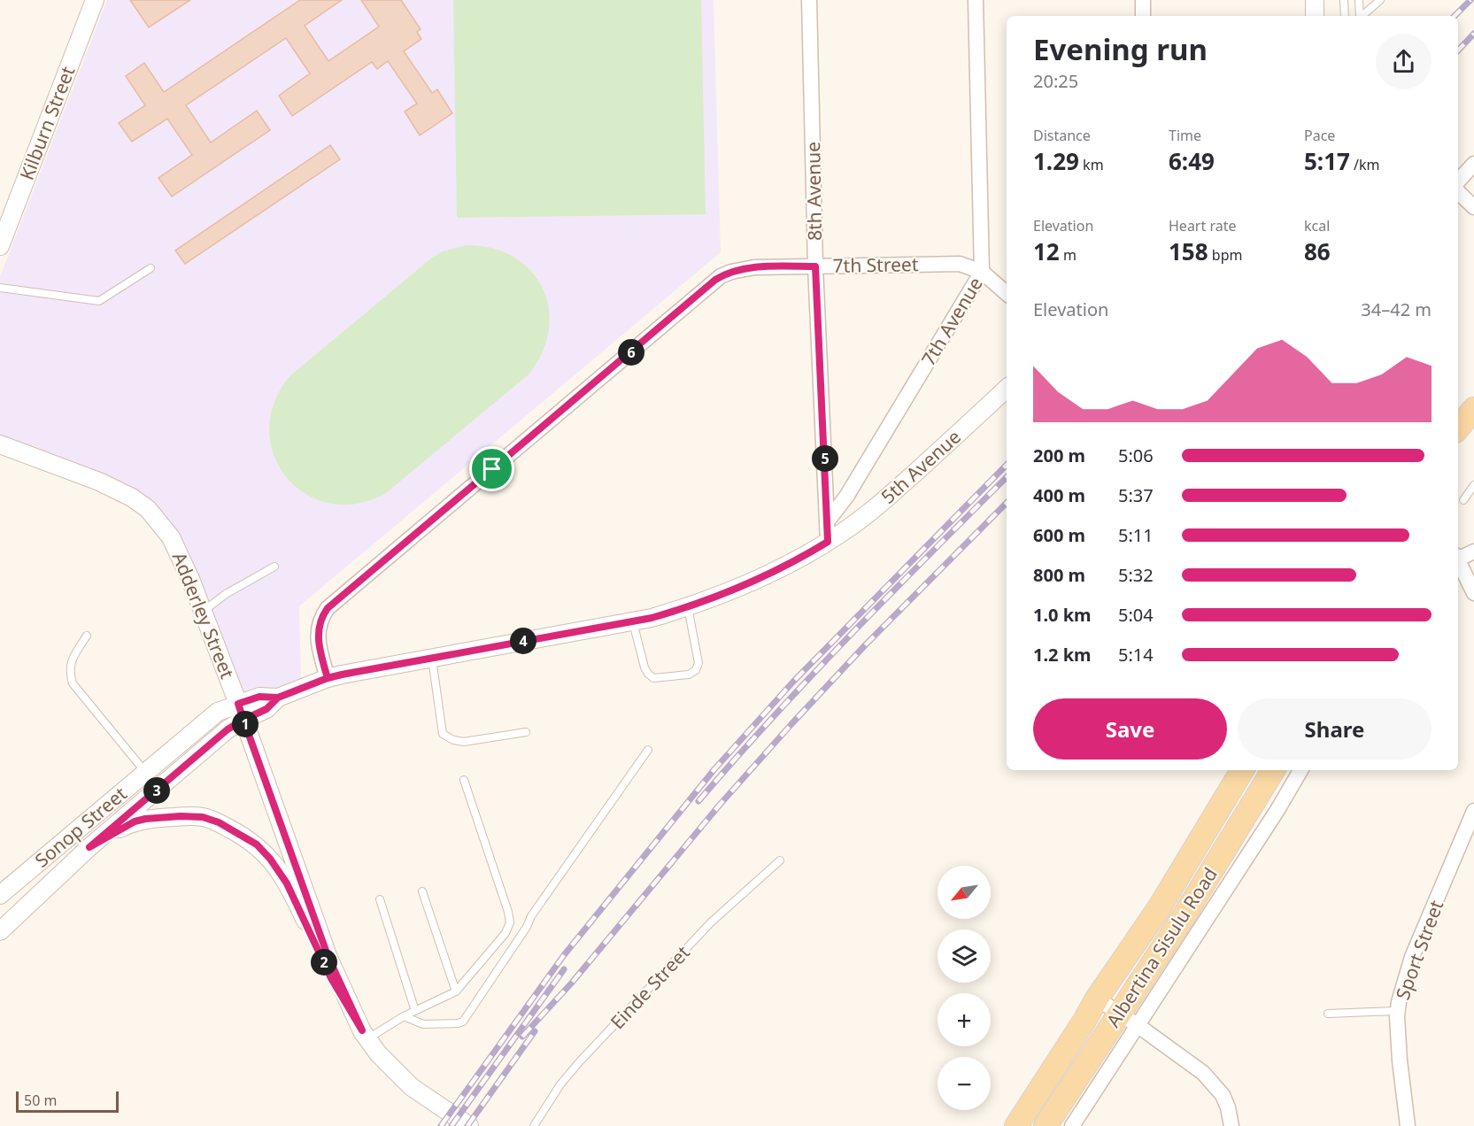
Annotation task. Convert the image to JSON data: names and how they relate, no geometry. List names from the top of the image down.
{
  "streets": {
    "main road": ["Albertina Sisulu Road"],
    "street": [
      "Kilburn Street",
      "8th Avenue",
      "7th Street",
      "7th Avenue",
      "5th Avenue",
      "Adderley Street",
      "Sonop Street",
      "Sport Street"
    ],
    "lane": ["Einde Street"]
  },
  "crossings": [
    ["8th Avenue", "7th Street"],
    ["8th Avenue", "7th Avenue"],
    ["8th Avenue", "5th Avenue"],
    ["7th Street", "7th Avenue"],
    ["7th Street", "5th Avenue"],
    ["5th Avenue", "Adderley Street"],
    ["5th Avenue", "Sonop Street"],
    ["Adderley Street", "Sonop Street"]
  ],
  "scale_bar": "50 m",
  "north": "bottom left",
  "page": {
    "heading": ["Evening run", "20:25"],
    "stats": [
      ["Distance", "1.29 km"],
      ["Time", "6:49"],
      ["Pace", "5:17 /km"],
      ["Elevation", "12 m"],
      ["Heart rate", "158 bpm"],
      ["kcal", "86"]
    ],
    "chart": ["Elevation", "34–42 m"],
    "pins": [
      "6",
      "5",
      "4",
      "1",
      "3",
      "2"
    ],
    "list": [
      {
        "name": "200 m",
        "note": "5:06"
      },
      {
        "name": "400 m",
        "note": "5:37"
      },
      {
        "name": "600 m",
        "note": "5:11"
      },
      {
        "name": "800 m",
        "note": "5:32"
      },
      {
        "name": "1.0 km",
        "note": "5:04"
      },
      {
        "name": "1.2 km",
        "note": "5:14"
      }
    ],
    "buttons": ["Save", "Share"],
    "map_buttons": ["+", "−"],
    "scale": "50 m"
  }
}
